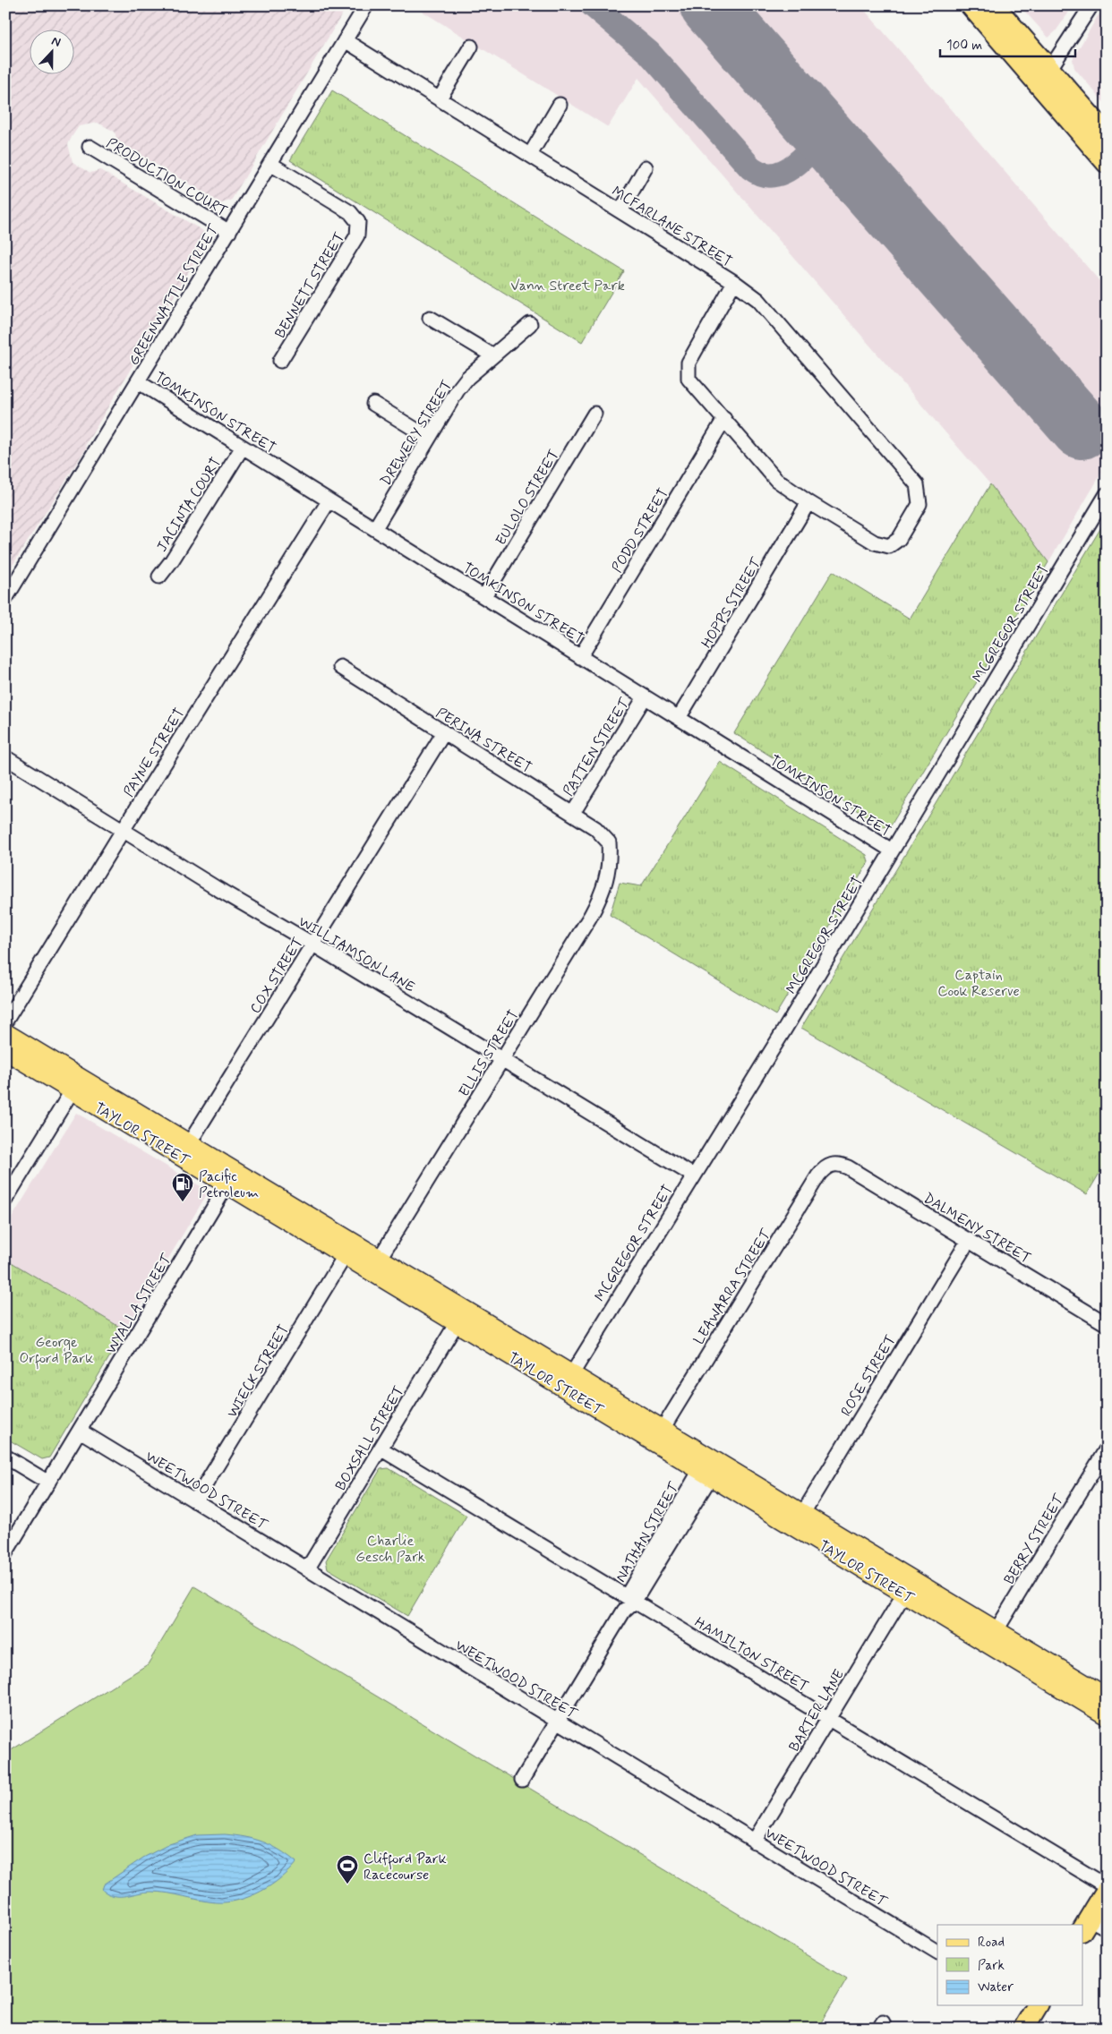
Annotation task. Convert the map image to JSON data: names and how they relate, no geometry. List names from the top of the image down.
{
  "streets": {
    "main road": ["TAYLOR STREET"],
    "street": [
      "PRODUCTION COURT",
      "MCFARLANE STREET",
      "BENNETT STREET",
      "GREENWATTLE STREET",
      "TOMKINSON STREET",
      "DREWERY STREET",
      "EULOLO STREET",
      "JACINTA COURT",
      "PODD STREET",
      "HOPPS STREET",
      "MCGREGOR STREET",
      "PERINA STREET",
      "PATTEN STREET",
      "PAYNE STREET",
      "WILLIAMSON LANE",
      "COX STREET",
      "ELLIS STREET",
      "DALMENY STREET",
      "LEAWARRA STREET",
      "WYALLA STREET",
      "WIECK STREET",
      "ROSE STREET",
      "BOXSALL STREET",
      "WEETWOOD STREET",
      "NATHAN STREET",
      "BERRY STREET",
      "HAMILTON STREET",
      "BARTER LANE"
    ]
  },
  "crossings": [
    ["PRODUCTION COURT", "GREENWATTLE STREET"],
    ["MCFARLANE STREET", "GREENWATTLE STREET"],
    ["MCFARLANE STREET", "HOPPS STREET"],
    ["BENNETT STREET", "GREENWATTLE STREET"],
    ["GREENWATTLE STREET", "TOMKINSON STREET"],
    ["TOMKINSON STREET", "DREWERY STREET"],
    ["TOMKINSON STREET", "EULOLO STREET"],
    ["TOMKINSON STREET", "JACINTA COURT"],
    ["TOMKINSON STREET", "PODD STREET"],
    ["TOMKINSON STREET", "HOPPS STREET"],
    ["TOMKINSON STREET", "MCGREGOR STREET"],
    ["TOMKINSON STREET", "PATTEN STREET"],
    ["TOMKINSON STREET", "PAYNE STREET"],
    ["MCGREGOR STREET", "WILLIAMSON LANE"],
    ["MCGREGOR STREET", "TAYLOR STREET"],
    ["PERINA STREET", "PATTEN STREET"],
    ["PERINA STREET", "COX STREET"],
    ["PERINA STREET", "ELLIS STREET"],
    ["PAYNE STREET", "WILLIAMSON LANE"],
    ["WILLIAMSON LANE", "COX STREET"],
    ["WILLIAMSON LANE", "ELLIS STREET"],
    ["COX STREET", "TAYLOR STREET"],
    ["ELLIS STREET", "TAYLOR STREET"],
    ["TAYLOR STREET", "LEAWARRA STREET"],
    ["TAYLOR STREET", "WYALLA STREET"],
    ["TAYLOR STREET", "WIECK STREET"],
    ["TAYLOR STREET", "ROSE STREET"],
    ["TAYLOR STREET", "BOXSALL STREET"],
    ["TAYLOR STREET", "NATHAN STREET"],
    ["TAYLOR STREET", "BERRY STREET"],
    ["TAYLOR STREET", "BARTER LANE"],
    ["DALMENY STREET", "LEAWARRA STREET"],
    ["DALMENY STREET", "ROSE STREET"],
    ["WYALLA STREET", "WEETWOOD STREET"],
    ["WIECK STREET", "WEETWOOD STREET"],
    ["BOXSALL STREET", "WEETWOOD STREET"],
    ["BOXSALL STREET", "HAMILTON STREET"],
    ["WEETWOOD STREET", "NATHAN STREET"],
    ["WEETWOOD STREET", "BARTER LANE"],
    ["NATHAN STREET", "HAMILTON STREET"],
    ["HAMILTON STREET", "BARTER LANE"]
  ],
  "parks": [
    "Vann Street Park",
    "Captain Cook Reserve",
    "George Orford Park",
    "Charlie Gesch Park"
  ],
  "places": {
    "fuel station": ["Pacific Petroleum"],
    "sports": ["Clifford Park Racecourse"]
  },
  "legend": ["Road", "Park", "Water"],
  "scale_bar": "100 m",
  "north": "top"
}
